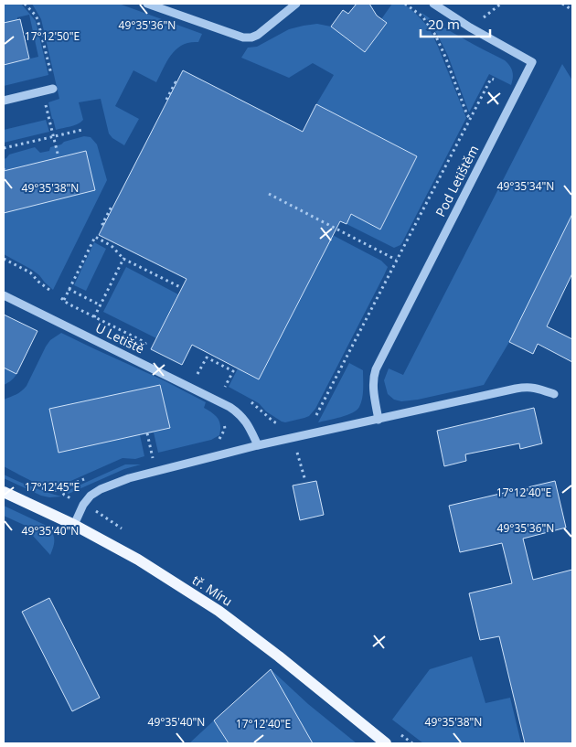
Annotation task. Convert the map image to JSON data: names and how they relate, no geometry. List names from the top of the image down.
{
  "streets": {
    "main road": ["tř. Míru"],
    "street": ["Pod Letištěm", "U Letiště"]
  },
  "scale_bar": "20 m",
  "coordinates": [
    "49°35'36\"N",
    "17°12'50\"E",
    "49°35'34\"N",
    "49°35'38\"N",
    "17°12'45\"E",
    "17°12'40\"E",
    "49°35'40\"N"
  ]
}
